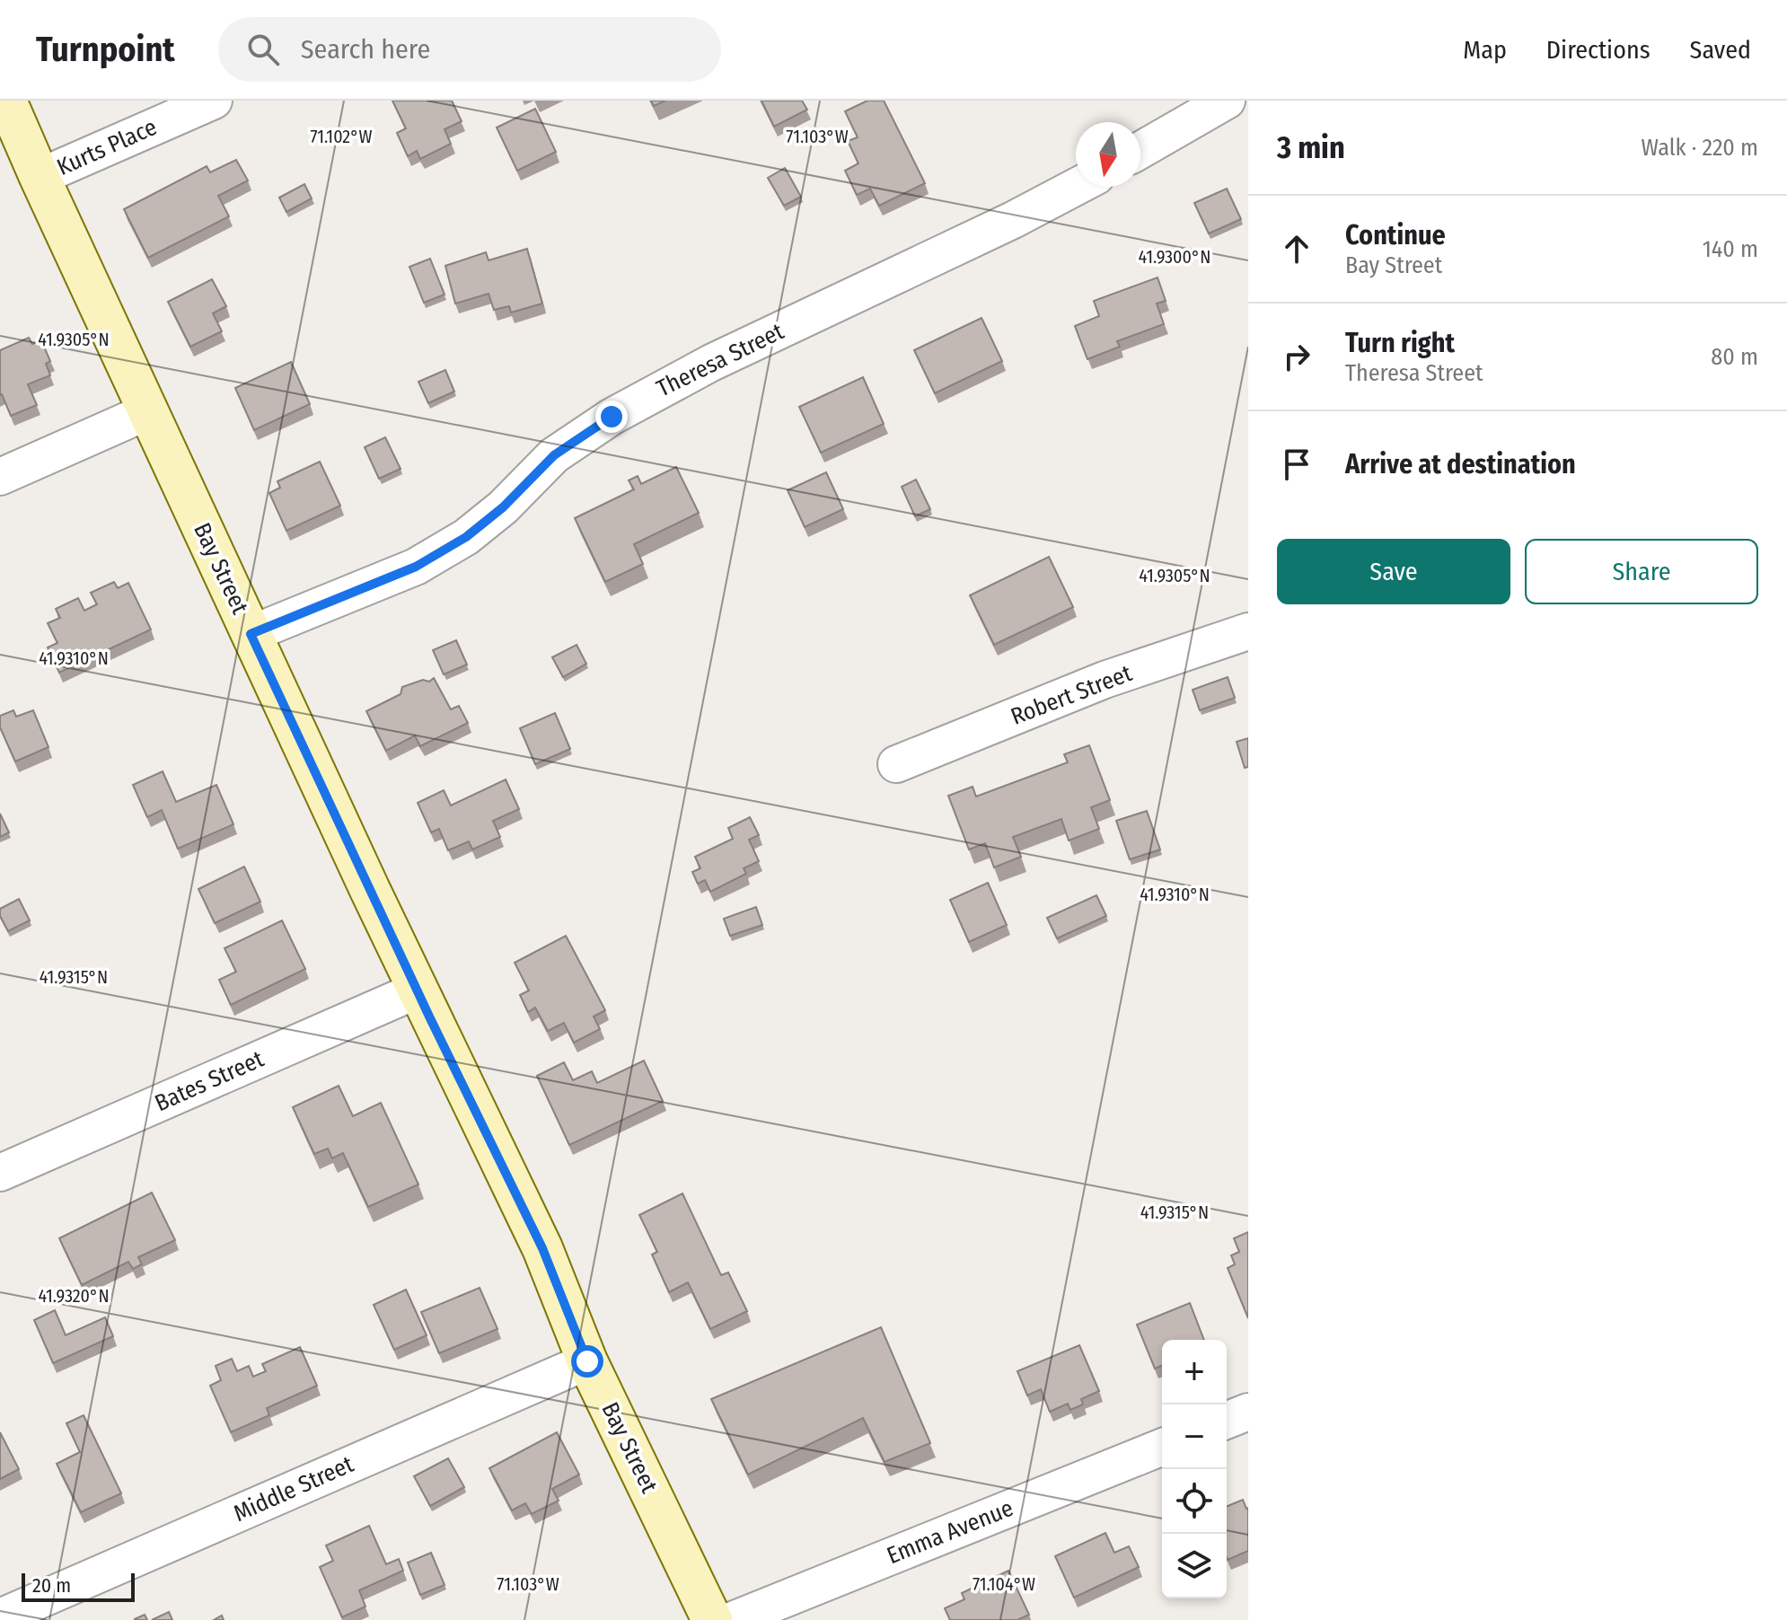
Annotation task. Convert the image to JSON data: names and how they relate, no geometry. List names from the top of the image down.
{
  "streets": {
    "main road": ["Bay Street"],
    "street": [
      "Kurts Place",
      "Theresa Street",
      "Robert Street",
      "Bates Street",
      "Middle Street",
      "Emma Avenue"
    ]
  },
  "crossings": [
    ["Kurts Place", "Bay Street"],
    ["Theresa Street", "Bay Street"],
    ["Bay Street", "Bates Street"],
    ["Bay Street", "Middle Street"]
  ],
  "scale_bar": "20 m",
  "north": "bottom",
  "page": {
    "header": "Turnpoint",
    "search": "Search here",
    "nav": ["Map", "Directions", "Saved"],
    "heading": ["3 min", "Walk · 220 m"],
    "list": [
      ["Continue", "Bay Street", "140 m"],
      ["Turn right", "Theresa Street", "80 m"],
      "Arrive at destination"
    ],
    "buttons": ["Save", "Share"],
    "map_buttons": ["+", "−"],
    "scale": "20 m"
  },
  "coordinates": [
    "71.102°W",
    "71.103°W",
    "41.9300°N",
    "41.9305°N",
    "41.9310°N",
    "41.9315°N",
    "41.9320°N",
    "71.104°W"
  ]
}
